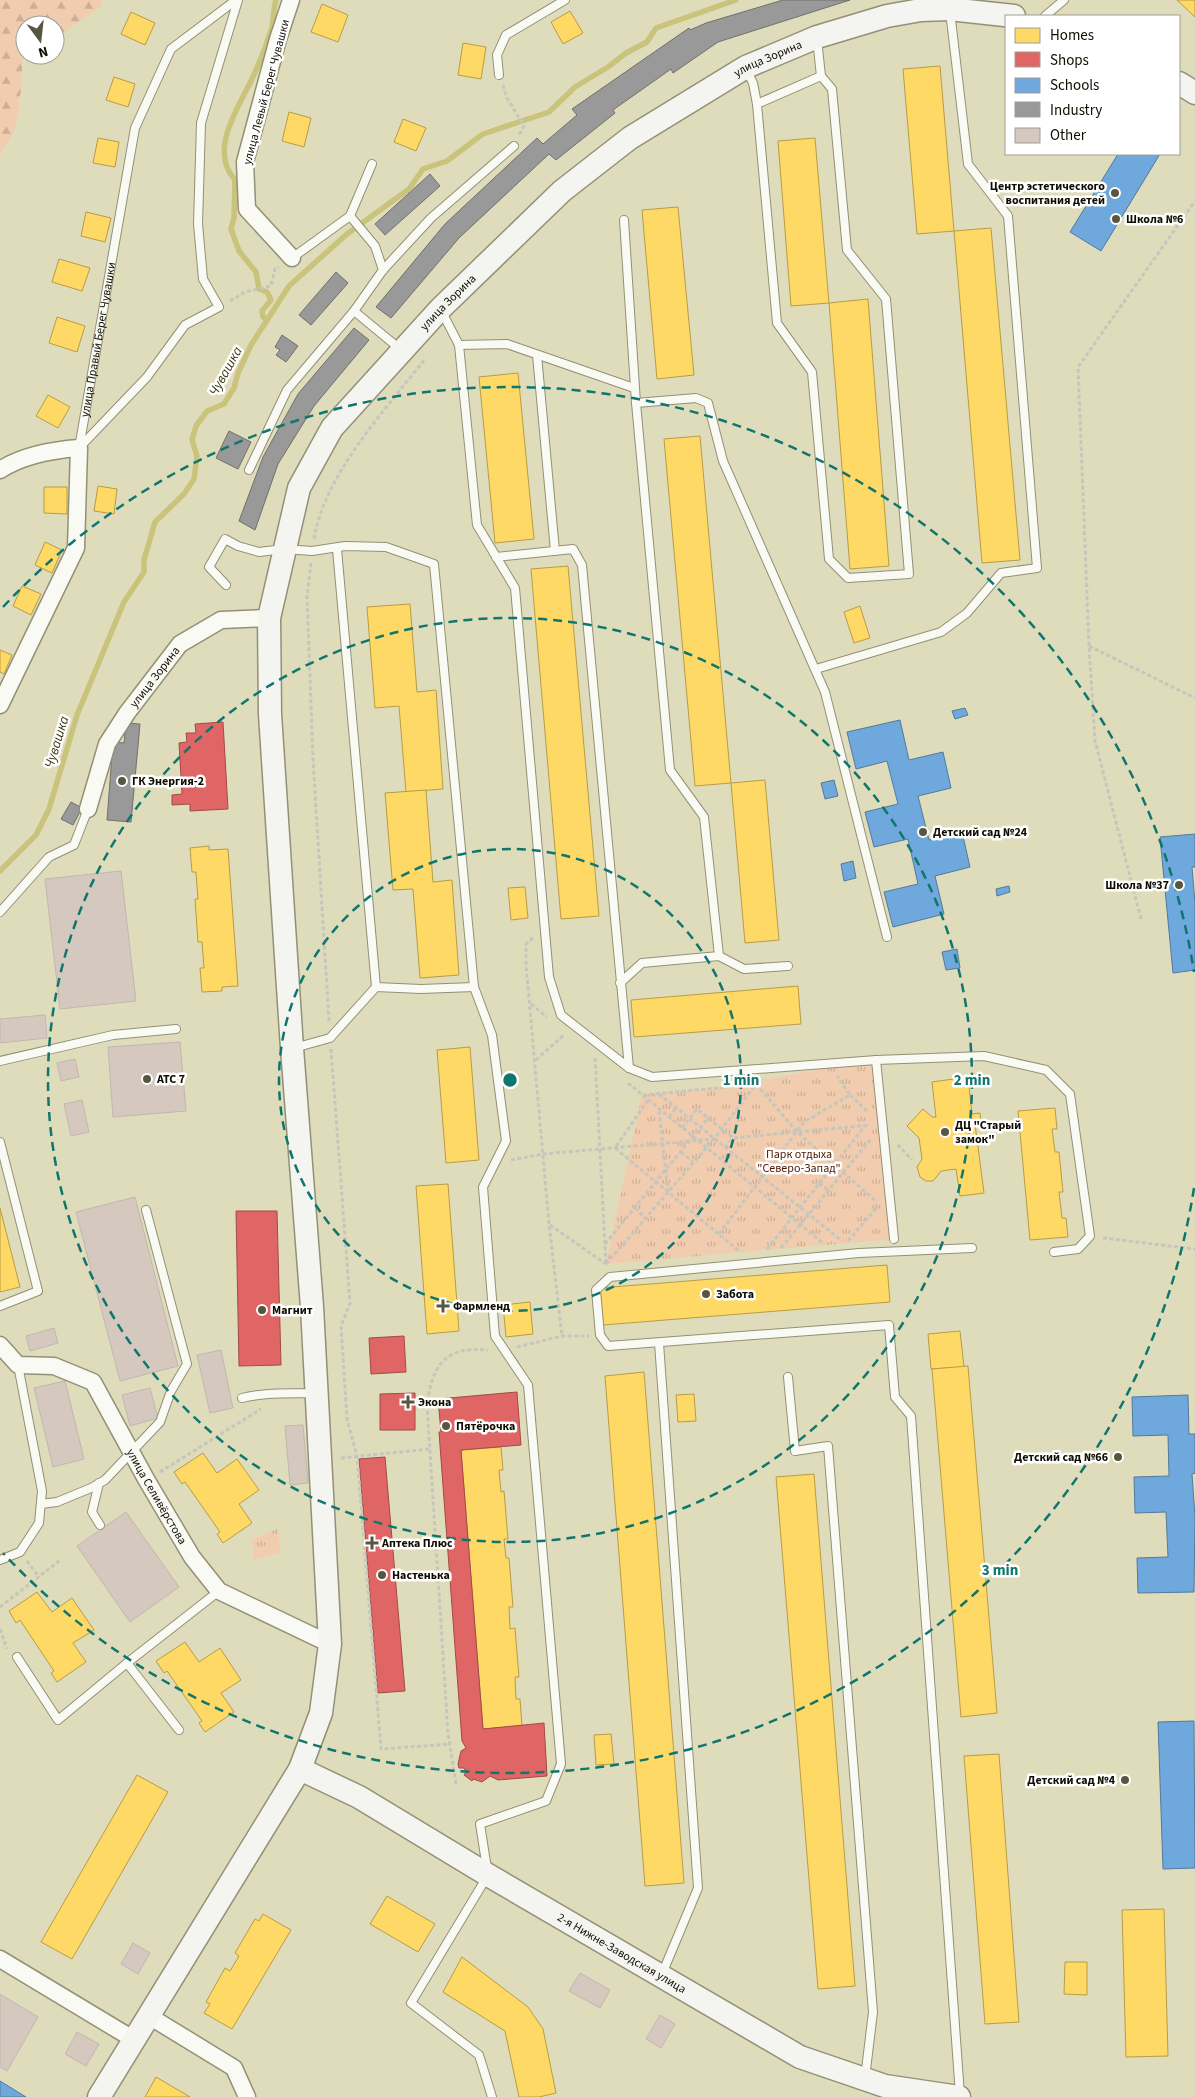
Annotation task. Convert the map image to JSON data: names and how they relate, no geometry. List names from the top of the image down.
{
  "streets": {
    "main road": ["улица Зорина", "2-я Нижне-Заводская улица"],
    "street": ["улица Левый Берег Чувашки", "улица Правый Берег Чувашки", "улица Селивёрстова"]
  },
  "water": ["Чувашка"],
  "parks": ["Парк отдыха \"Северо-Запад\""],
  "places": {
    "other": [
      "Центр эстетического воспитания детей",
      "Школа №6",
      "ГК Энергия-2",
      "Детский сад №24",
      "Школа №37",
      "АТС 7",
      "ДЦ \"Старый замок\"",
      "Забота",
      "Магнит",
      "Пятёрочка",
      "Детский сад №66",
      "Настенька",
      "Детский сад №4"
    ],
    "health": ["Фармленд", "Экона", "Аптека Плюс"]
  },
  "legend": [
    "Homes",
    "Shops",
    "Schools",
    "Industry",
    "Other"
  ],
  "north": "bottom",
  "rings": ["1 min", "2 min", "3 min"]
}
